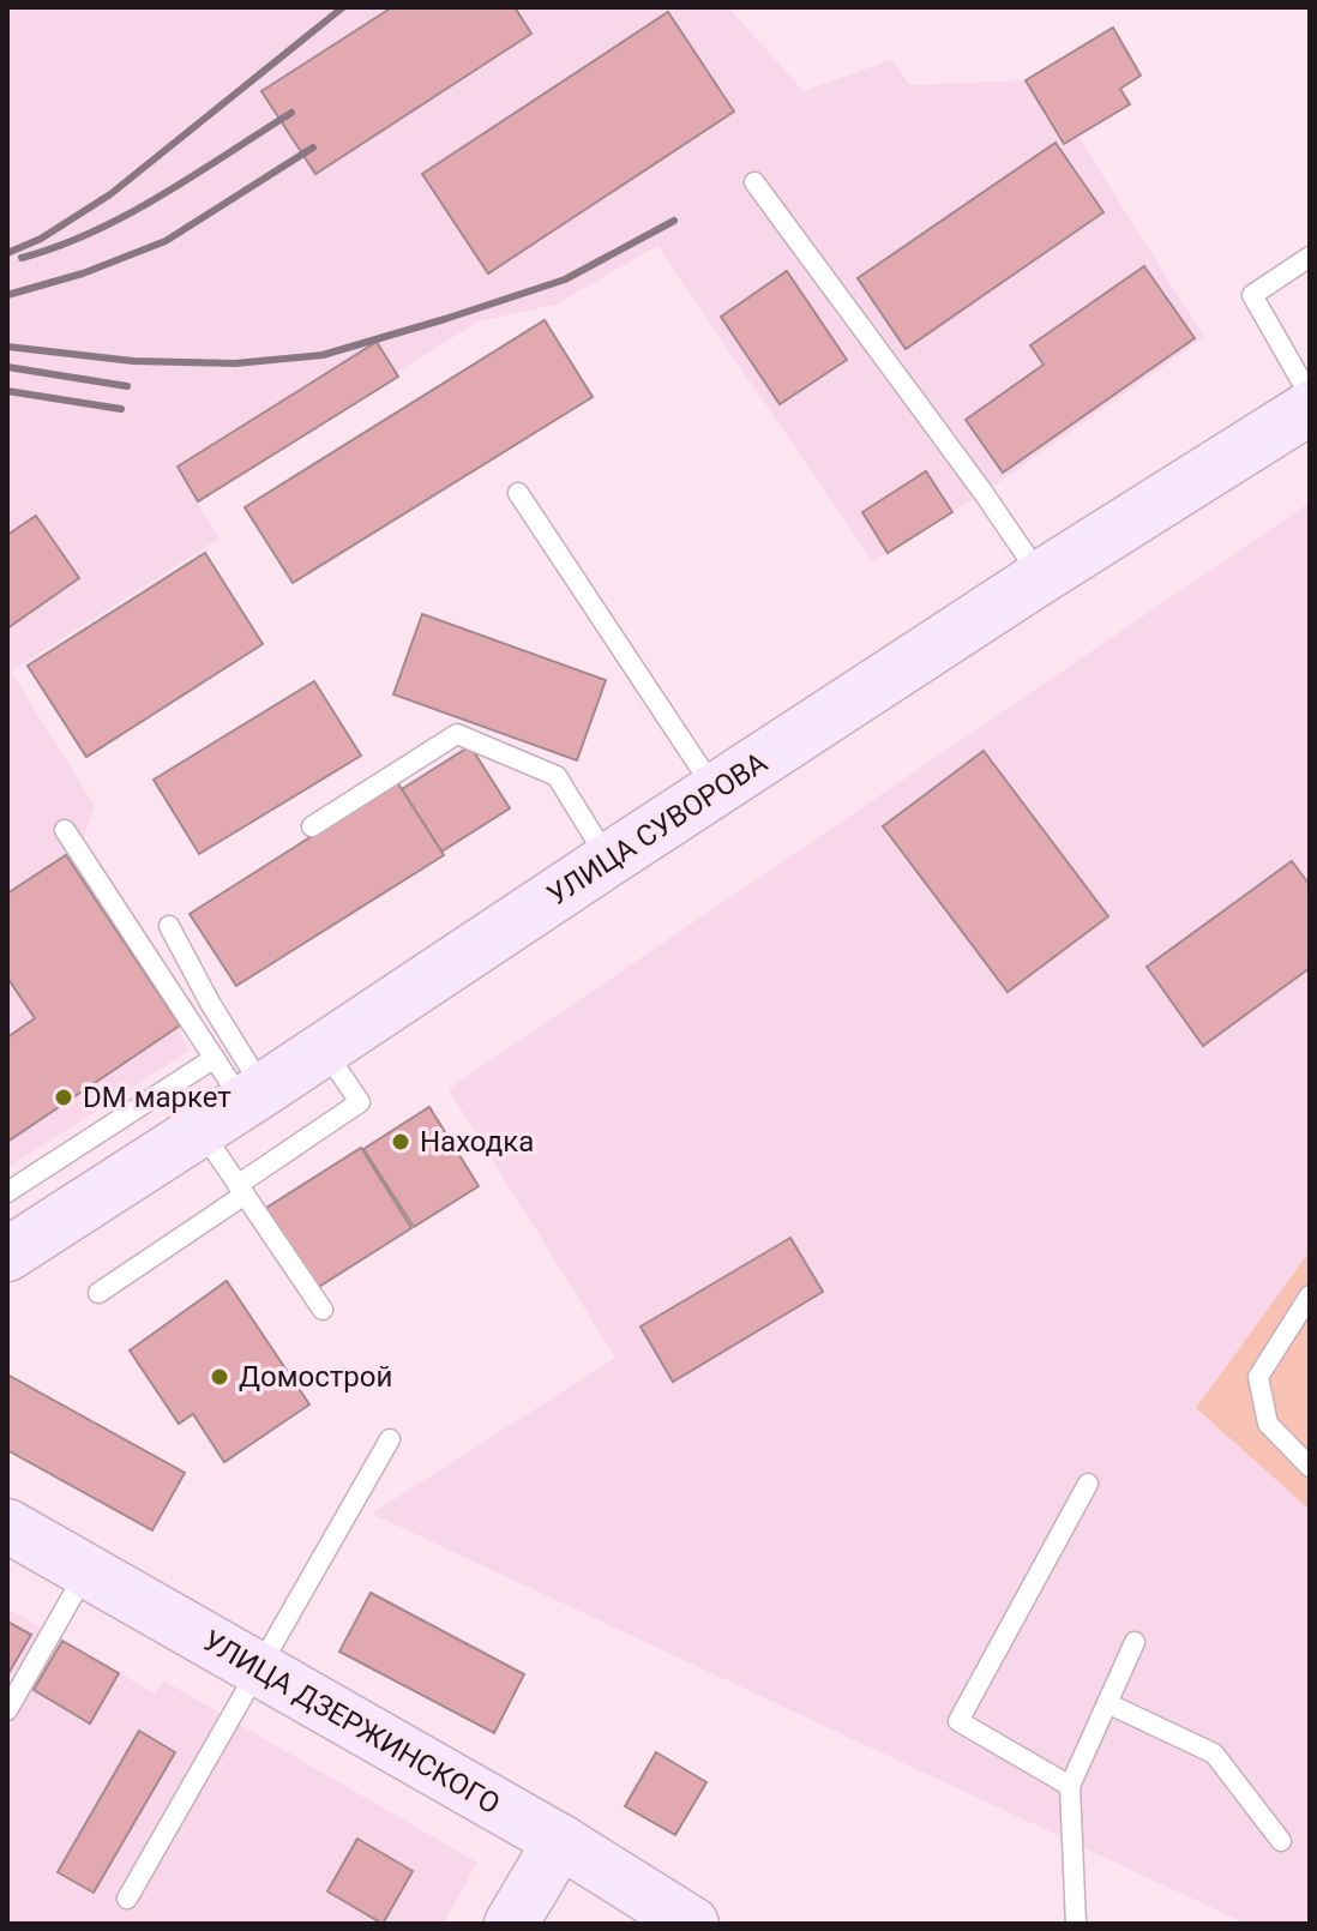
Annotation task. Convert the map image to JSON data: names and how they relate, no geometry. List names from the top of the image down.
{
  "streets": {
    "street": ["УЛИЦА СУВОРОВА", "УЛИЦА ДЗЕРЖИНСКОГО"]
  },
  "places": ["DM маркет", "Находка", "Домострой"]
}
